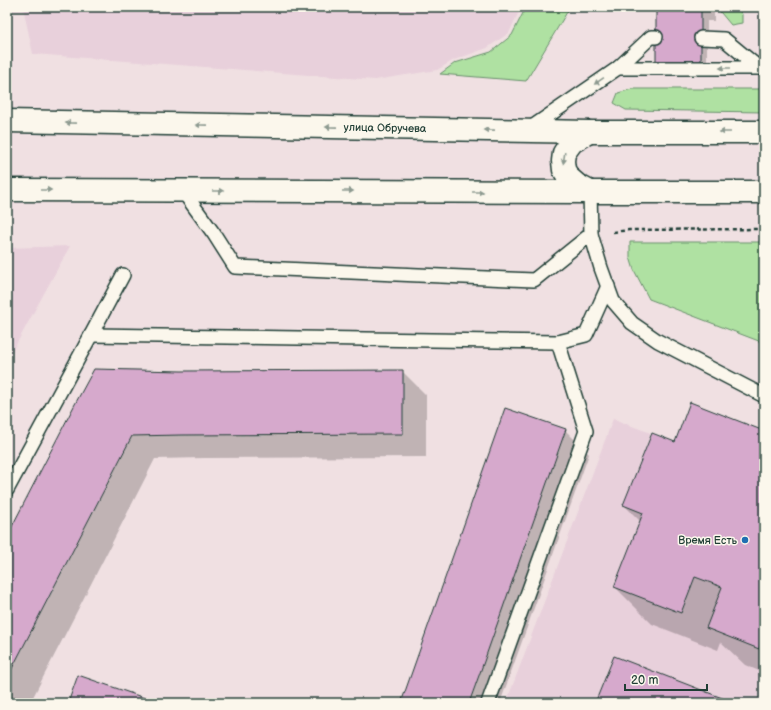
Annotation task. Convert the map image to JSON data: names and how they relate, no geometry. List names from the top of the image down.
{
  "streets": {
    "main road": ["улица Обручева"]
  },
  "places": ["Время Есть"],
  "scale_bar": "20 m"
}
